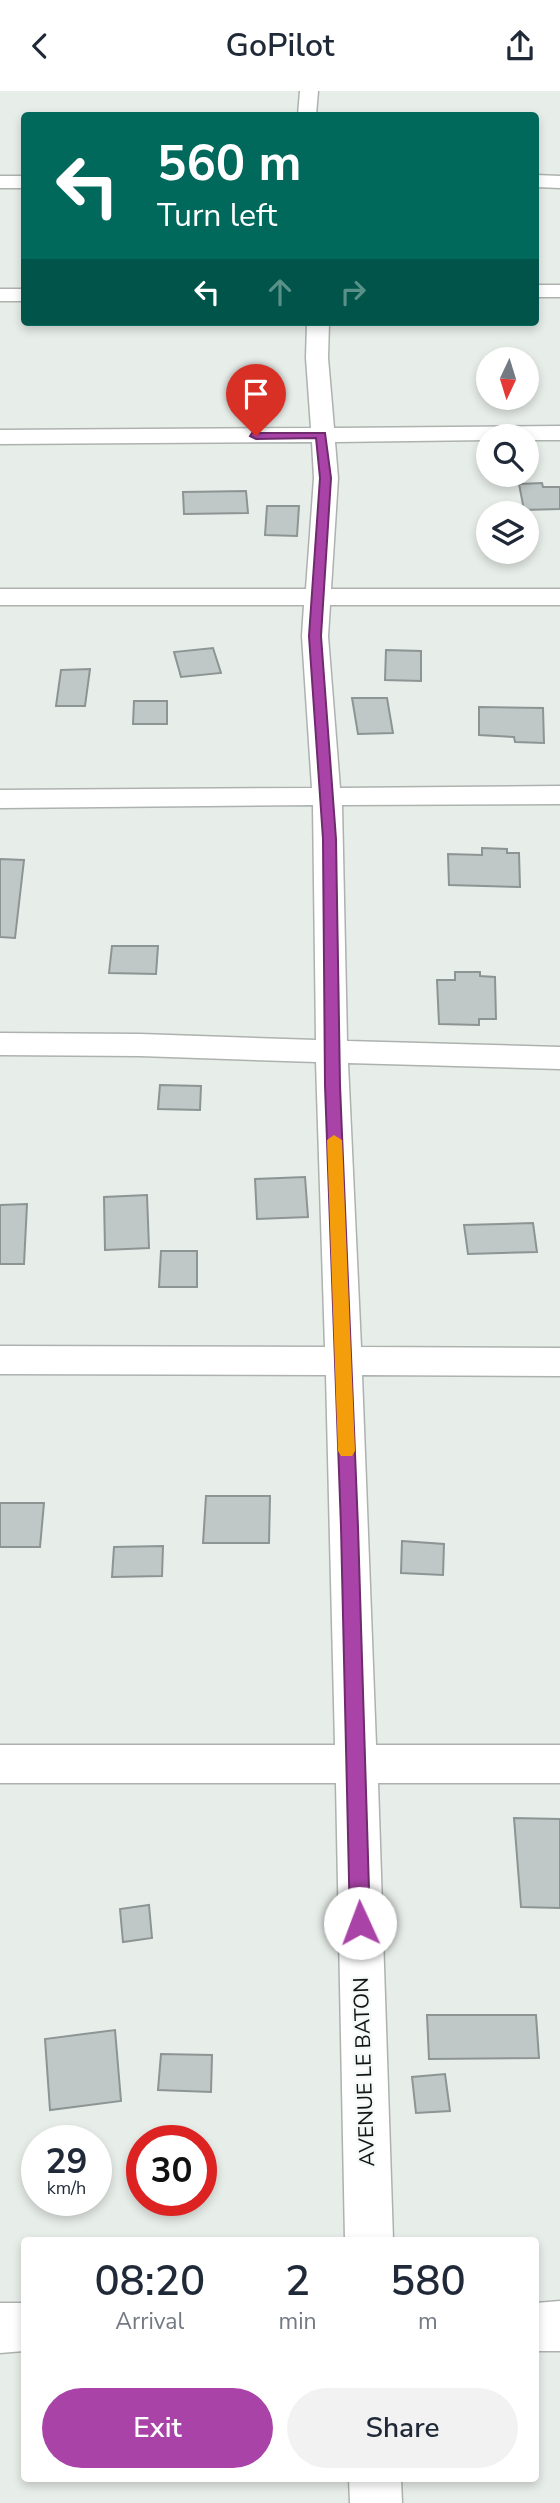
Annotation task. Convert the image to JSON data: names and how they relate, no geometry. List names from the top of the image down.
{
  "streets": {
    "street": ["AVENUE LE BATON"]
  },
  "north": "bottom",
  "page": {
    "header": "GoPilot",
    "turn": ["560 m", "Turn left"],
    "speed": "29 km/h",
    "limit": "30",
    "eta": [
      "08:20",
      "Arrival",
      "2",
      "min",
      "580",
      "m"
    ],
    "buttons": ["Exit", "Share"]
  }
}
